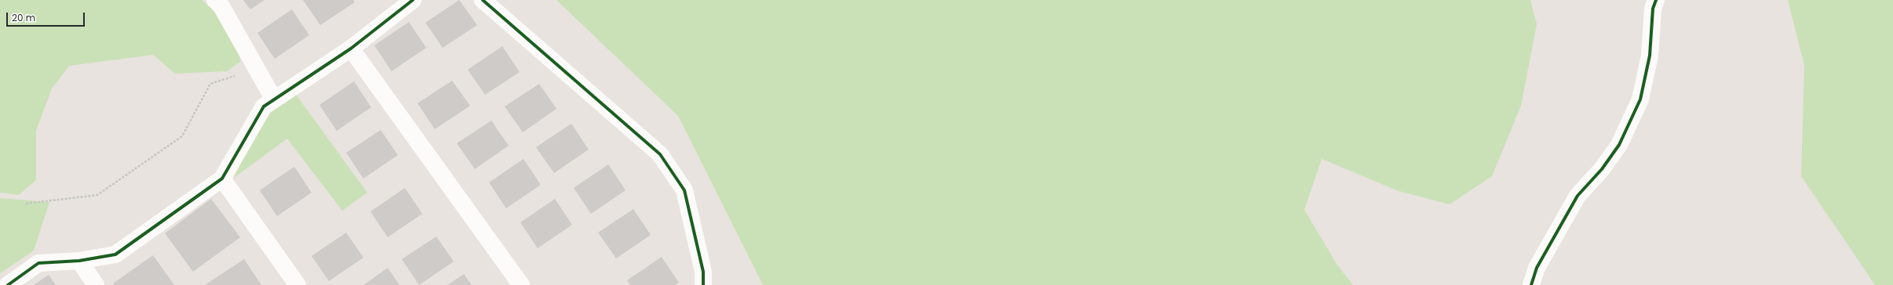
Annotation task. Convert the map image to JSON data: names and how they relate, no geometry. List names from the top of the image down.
{
  "scale_bar": "20 m"
}
